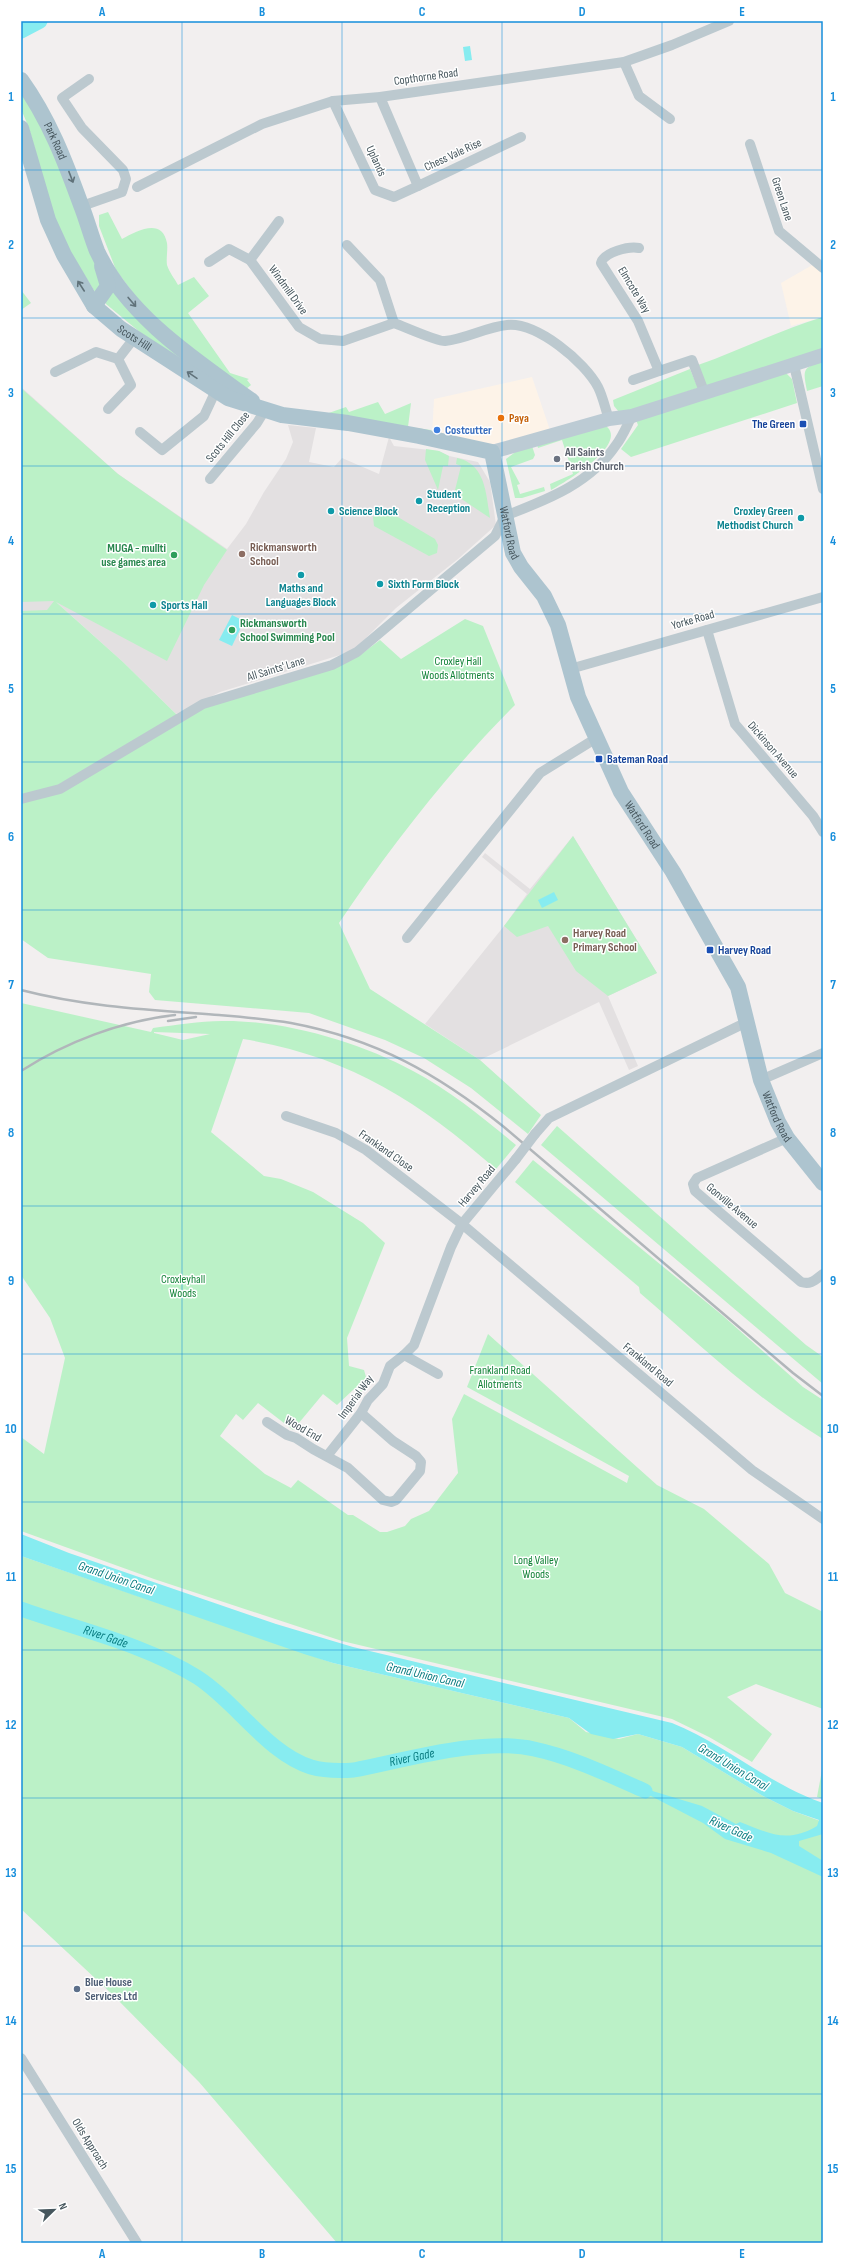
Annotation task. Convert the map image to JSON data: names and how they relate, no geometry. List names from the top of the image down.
{
  "streets": {
    "main road": ["Park Road", "Scots Hill", "Watford Road"],
    "street": [
      "Copthorne Road",
      "Chess Vale Rise",
      "Uplands",
      "Green Lane",
      "Windmill Drive",
      "Elmcote Way",
      "Scots Hill Close",
      "Yorke Road",
      "All Saints' Lane",
      "Dickinson Avenue",
      "Frankland Close",
      "Harvey Road",
      "Gonville Avenue",
      "Frankland Road",
      "Imperial Way",
      "Wood End",
      "Olds Approach"
    ]
  },
  "crossings": [
    ["Copthorne Road", "Chess Vale Rise"],
    ["Copthorne Road", "Uplands"],
    ["Park Road", "Scots Hill"],
    ["Chess Vale Rise", "Uplands"],
    ["Scots Hill", "Scots Hill Close"],
    ["Scots Hill", "Watford Road"],
    ["Watford Road", "Yorke Road"],
    ["Watford Road", "All Saints' Lane"],
    ["Watford Road", "Harvey Road"],
    ["Watford Road", "Gonville Avenue"],
    ["Yorke Road", "Dickinson Avenue"],
    ["Frankland Close", "Harvey Road"],
    ["Frankland Close", "Frankland Road"],
    ["Harvey Road", "Frankland Road"],
    ["Harvey Road", "Imperial Way"],
    ["Imperial Way", "Wood End"]
  ],
  "one_way": ["Park Road"],
  "water": ["Grand Union Canal", "River Gade"],
  "parks": [
    "Croxley Hall Woods Allotments",
    "Croxleyhall Woods",
    "Frankland Road Allotments",
    "Long Valley Woods"
  ],
  "places": {
    "other": [
      "Paya",
      "Costcutter",
      "All Saints Parish Church",
      "Student Reception",
      "Science Block",
      "Croxley Green Methodist Church",
      "Rickmansworth School",
      "MUGA - mullti use games area",
      "Maths and Languages Block",
      "Sixth Form Block",
      "Sports Hall",
      "Rickmansworth School Swimming Pool",
      "Harvey Road Primary School",
      "Blue House Services Ltd"
    ],
    "transit": ["The Green", "Bateman Road", "Harvey Road"]
  },
  "north": "top right",
  "grid": {
    "columns": [
      "A",
      "B",
      "C",
      "D",
      "E"
    ],
    "rows": [
      "1",
      "2",
      "3",
      "4",
      "5",
      "6",
      "7",
      "8",
      "9",
      "10",
      "11",
      "12",
      "13",
      "14",
      "15"
    ]
  }
}
